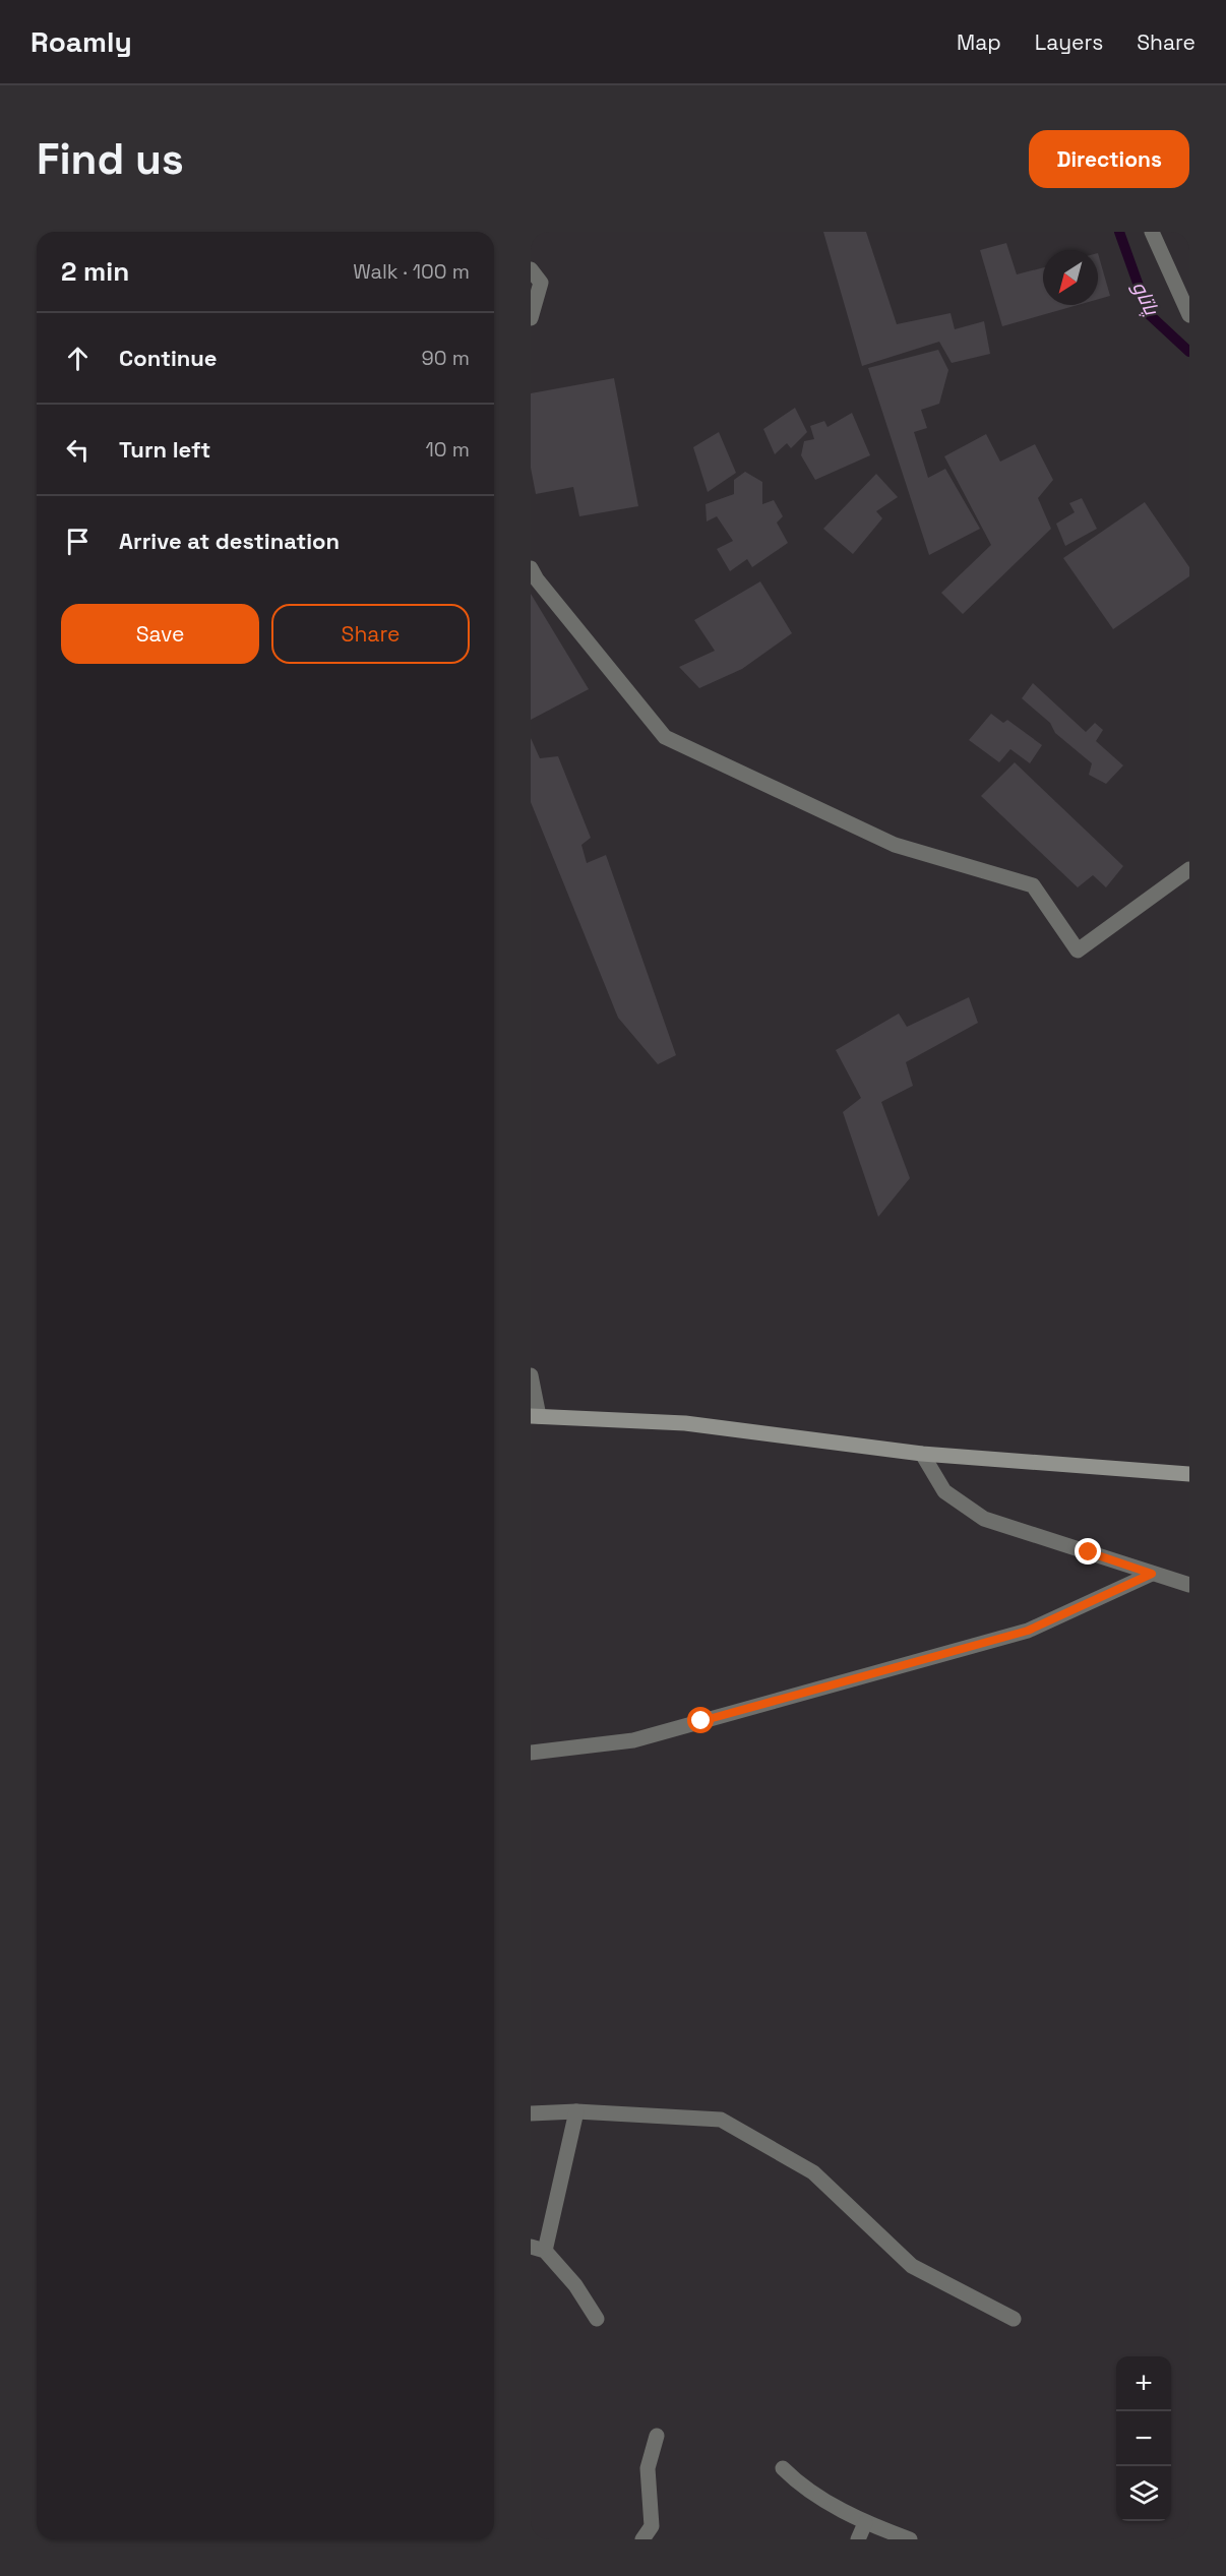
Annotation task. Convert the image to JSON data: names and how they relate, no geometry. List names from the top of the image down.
{
  "water": ["پاتاو"],
  "north": "bottom left",
  "page": {
    "header": "Roamly",
    "nav": ["Map", "Layers", "Share"],
    "buttons": [
      "Directions",
      ["Save", "Share"]
    ],
    "title": "Find us",
    "heading": ["2 min", "Walk · 100 m"],
    "list": [
      ["Continue", "90 m"],
      ["Turn left", "10 m"],
      "Arrive at destination"
    ],
    "map_buttons": ["+", "−"]
  }
}
